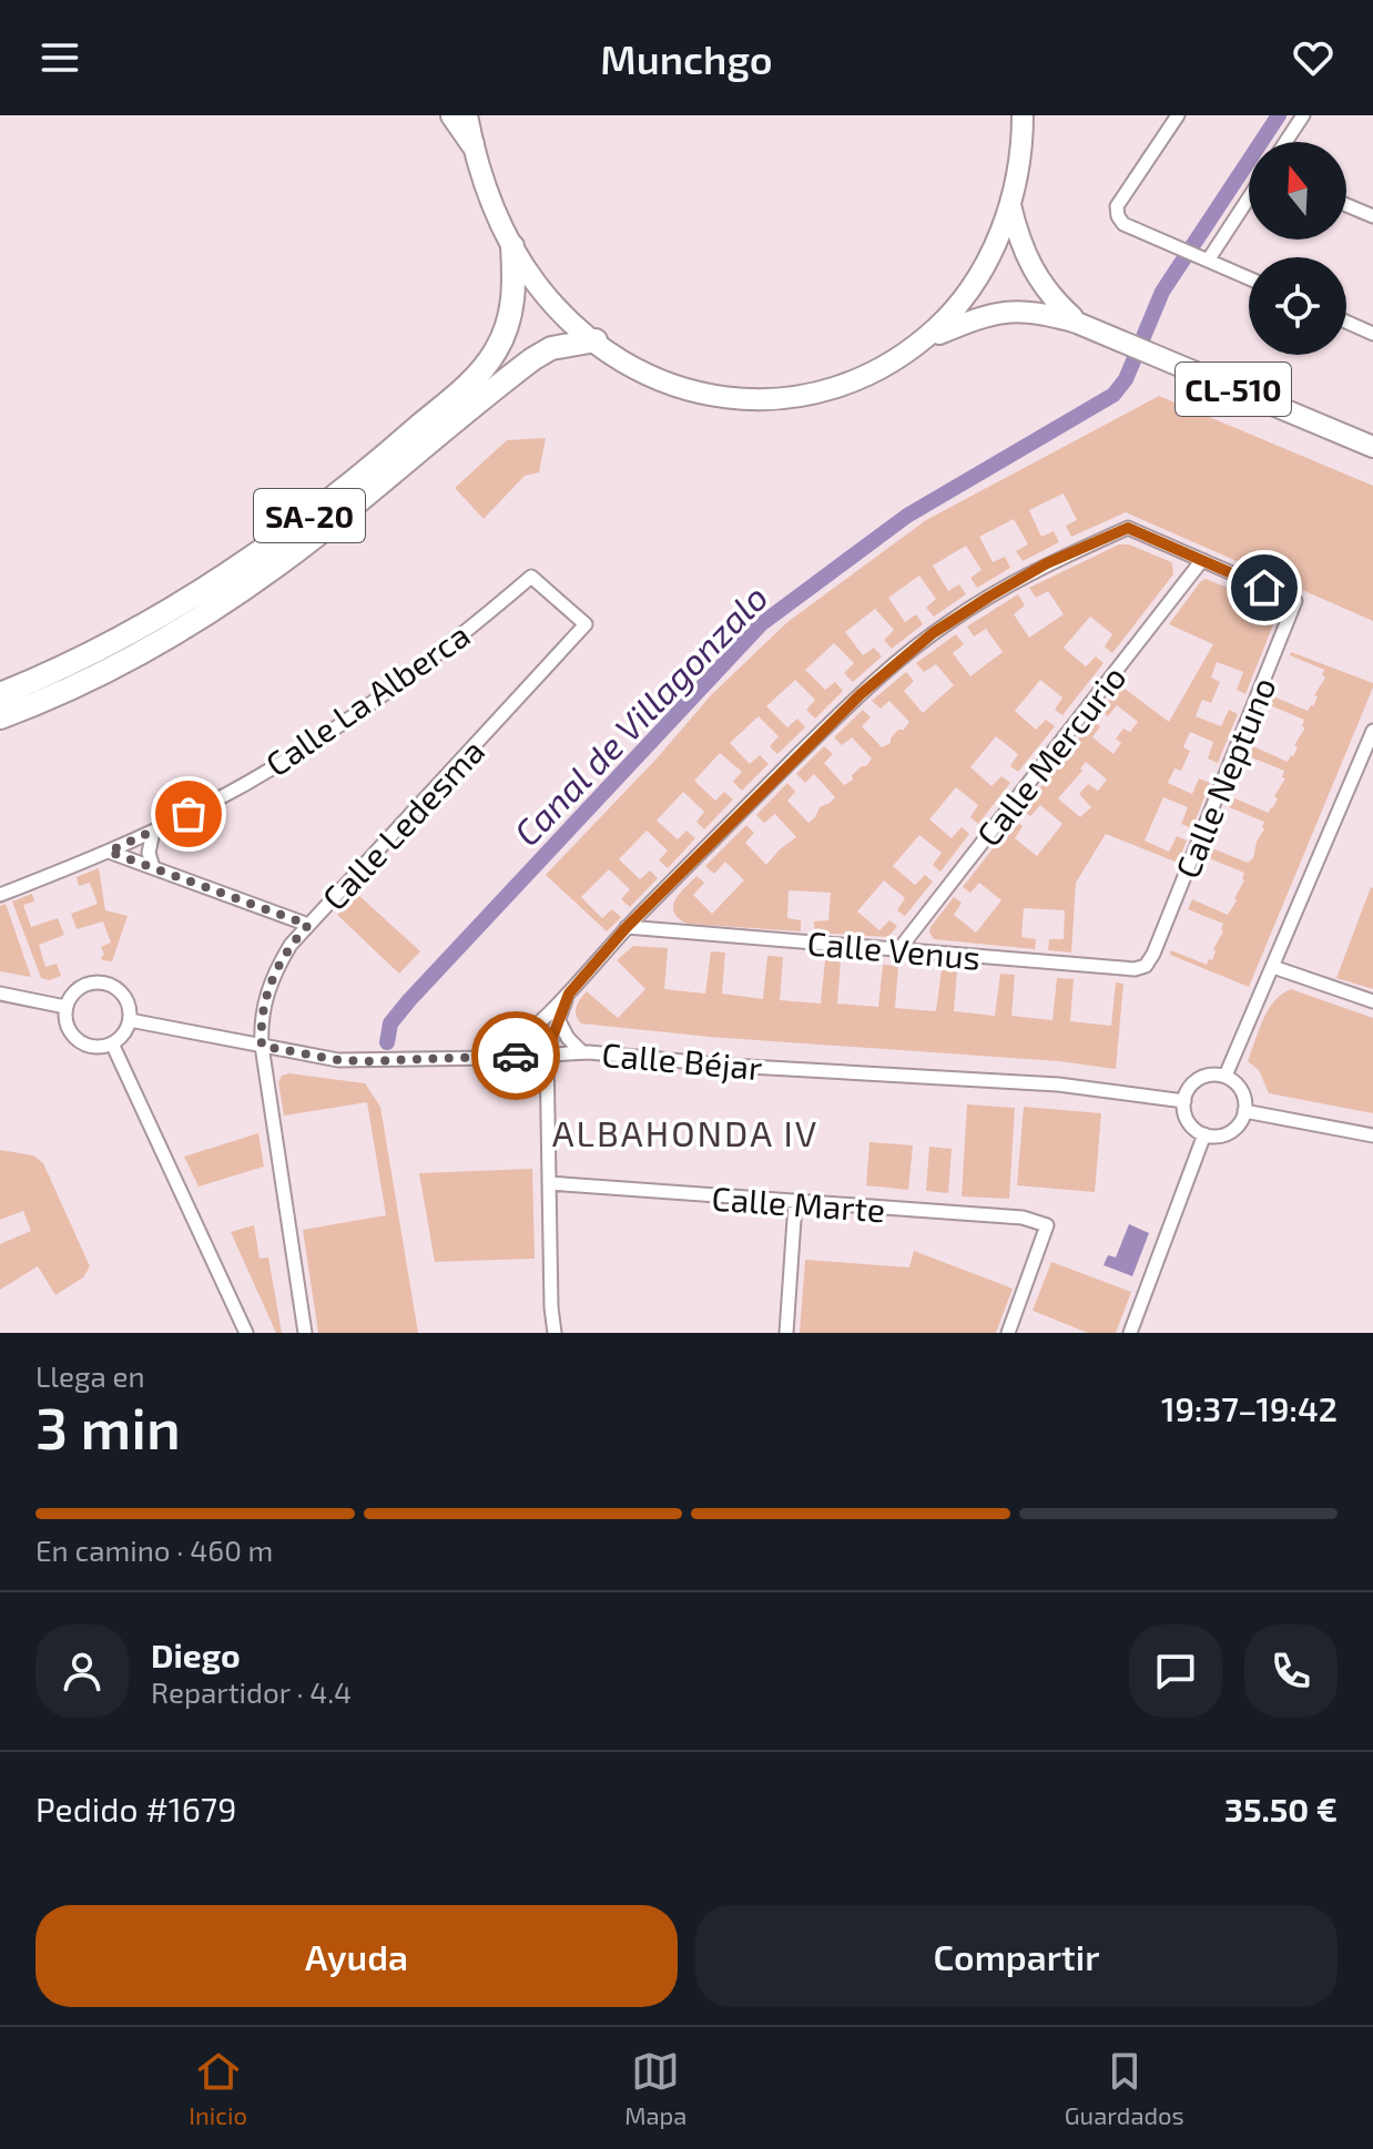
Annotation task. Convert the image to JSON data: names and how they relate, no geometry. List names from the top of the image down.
{
  "streets": {
    "highway": ["SA-20"],
    "main road": ["CL-510"],
    "street": [
      "Calle La Alberca",
      "Calle Mercurio",
      "Calle Neptuno",
      "Calle Ledesma",
      "Calle Venus",
      "Calle Béjar",
      "Calle Marte"
    ]
  },
  "crossings": [
    ["Calle La Alberca", "Calle Ledesma"],
    ["Calle Mercurio", "Calle Neptuno"],
    ["Calle Mercurio", "Calle Venus"],
    ["Calle Neptuno", "Calle Venus"],
    ["Calle Ledesma", "Calle Béjar"]
  ],
  "districts": ["ALBAHONDA IV"],
  "water": ["Canal de Villagonzalo"],
  "north": "top",
  "page": {
    "header": "Munchgo",
    "heading": ["3 min", "Llega en", "19:37–19:42"],
    "panel": [
      "Diego",
      "Repartidor · 4.4",
      "Pedido #1679",
      "35.50 €"
    ],
    "bar": "En camino · 460 m",
    "buttons": ["Ayuda", "Compartir"],
    "tabs": ["Inicio", "Mapa", "Guardados"]
  }
}
